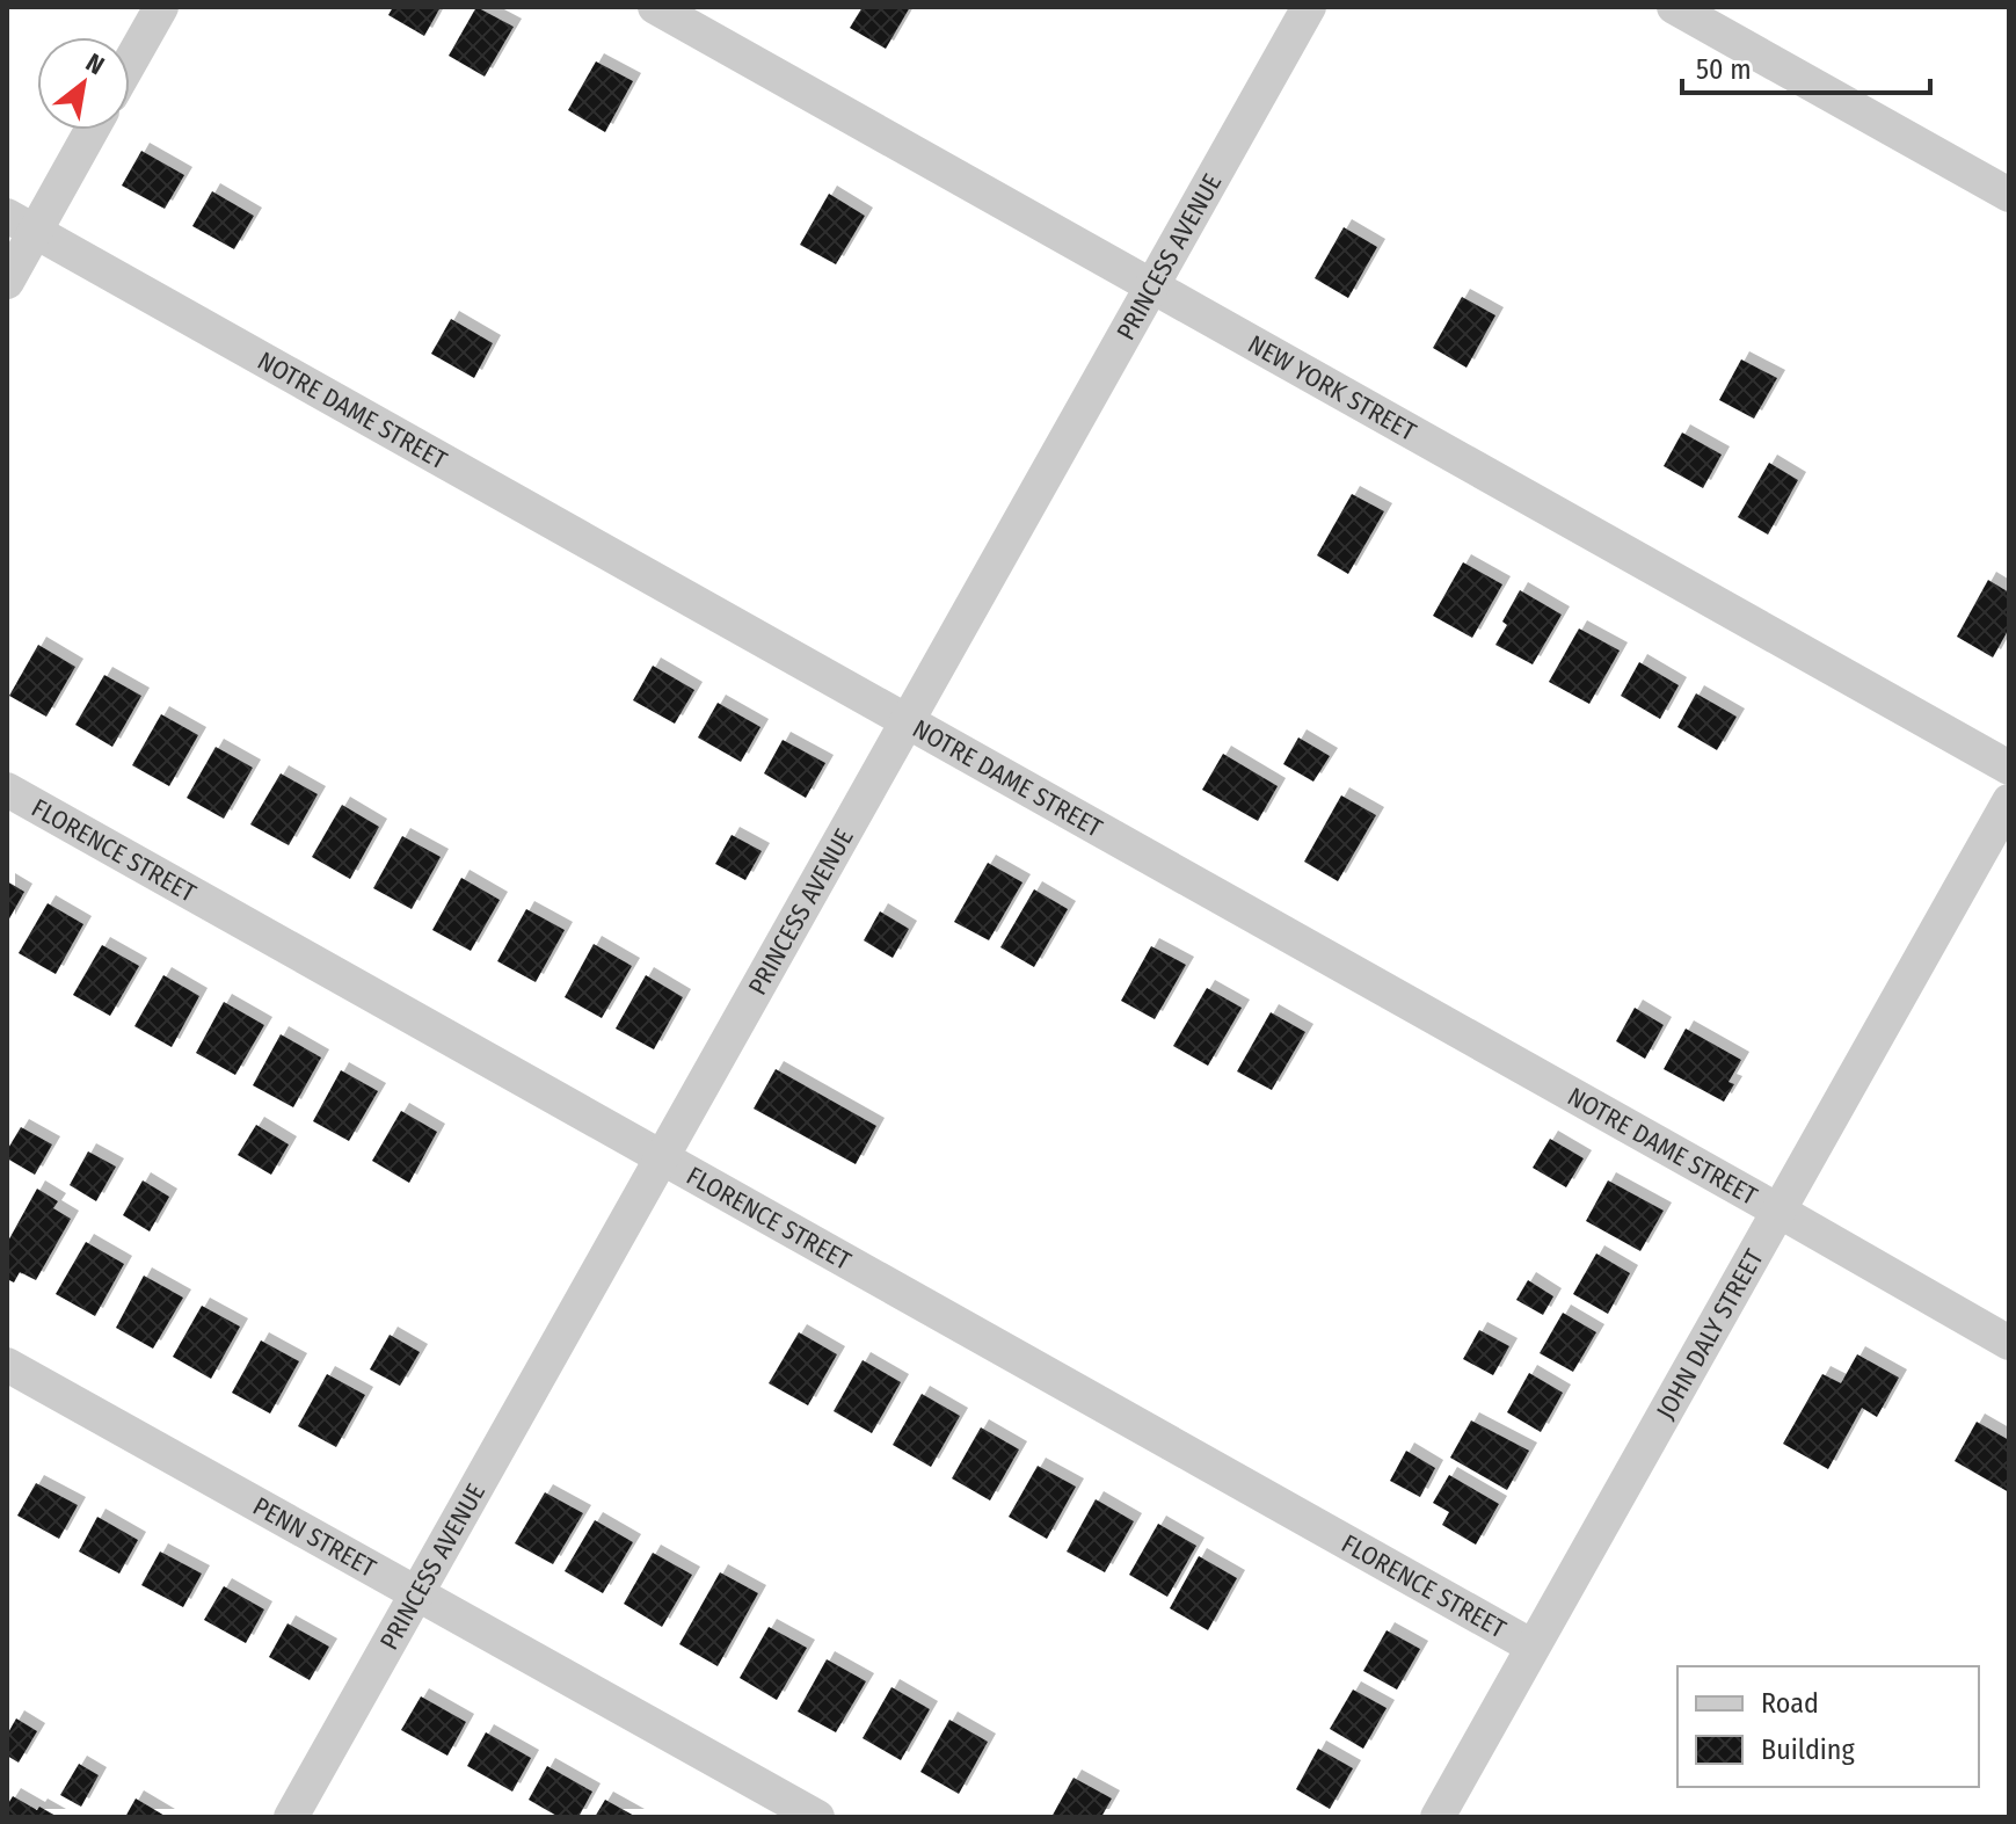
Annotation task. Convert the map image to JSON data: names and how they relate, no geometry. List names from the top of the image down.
{
  "streets": {
    "street": [
      "PRINCESS AVENUE",
      "NEW YORK STREET",
      "NOTRE DAME STREET",
      "FLORENCE STREET",
      "JOHN DALY STREET",
      "PENN STREET"
    ]
  },
  "crossings": [
    ["PRINCESS AVENUE", "NEW YORK STREET"],
    ["PRINCESS AVENUE", "NOTRE DAME STREET"],
    ["PRINCESS AVENUE", "FLORENCE STREET"],
    ["PRINCESS AVENUE", "PENN STREET"],
    ["NOTRE DAME STREET", "JOHN DALY STREET"],
    ["FLORENCE STREET", "JOHN DALY STREET"]
  ],
  "legend": ["Road", "Building"],
  "scale_bar": "50 m",
  "north": "top right"
}
